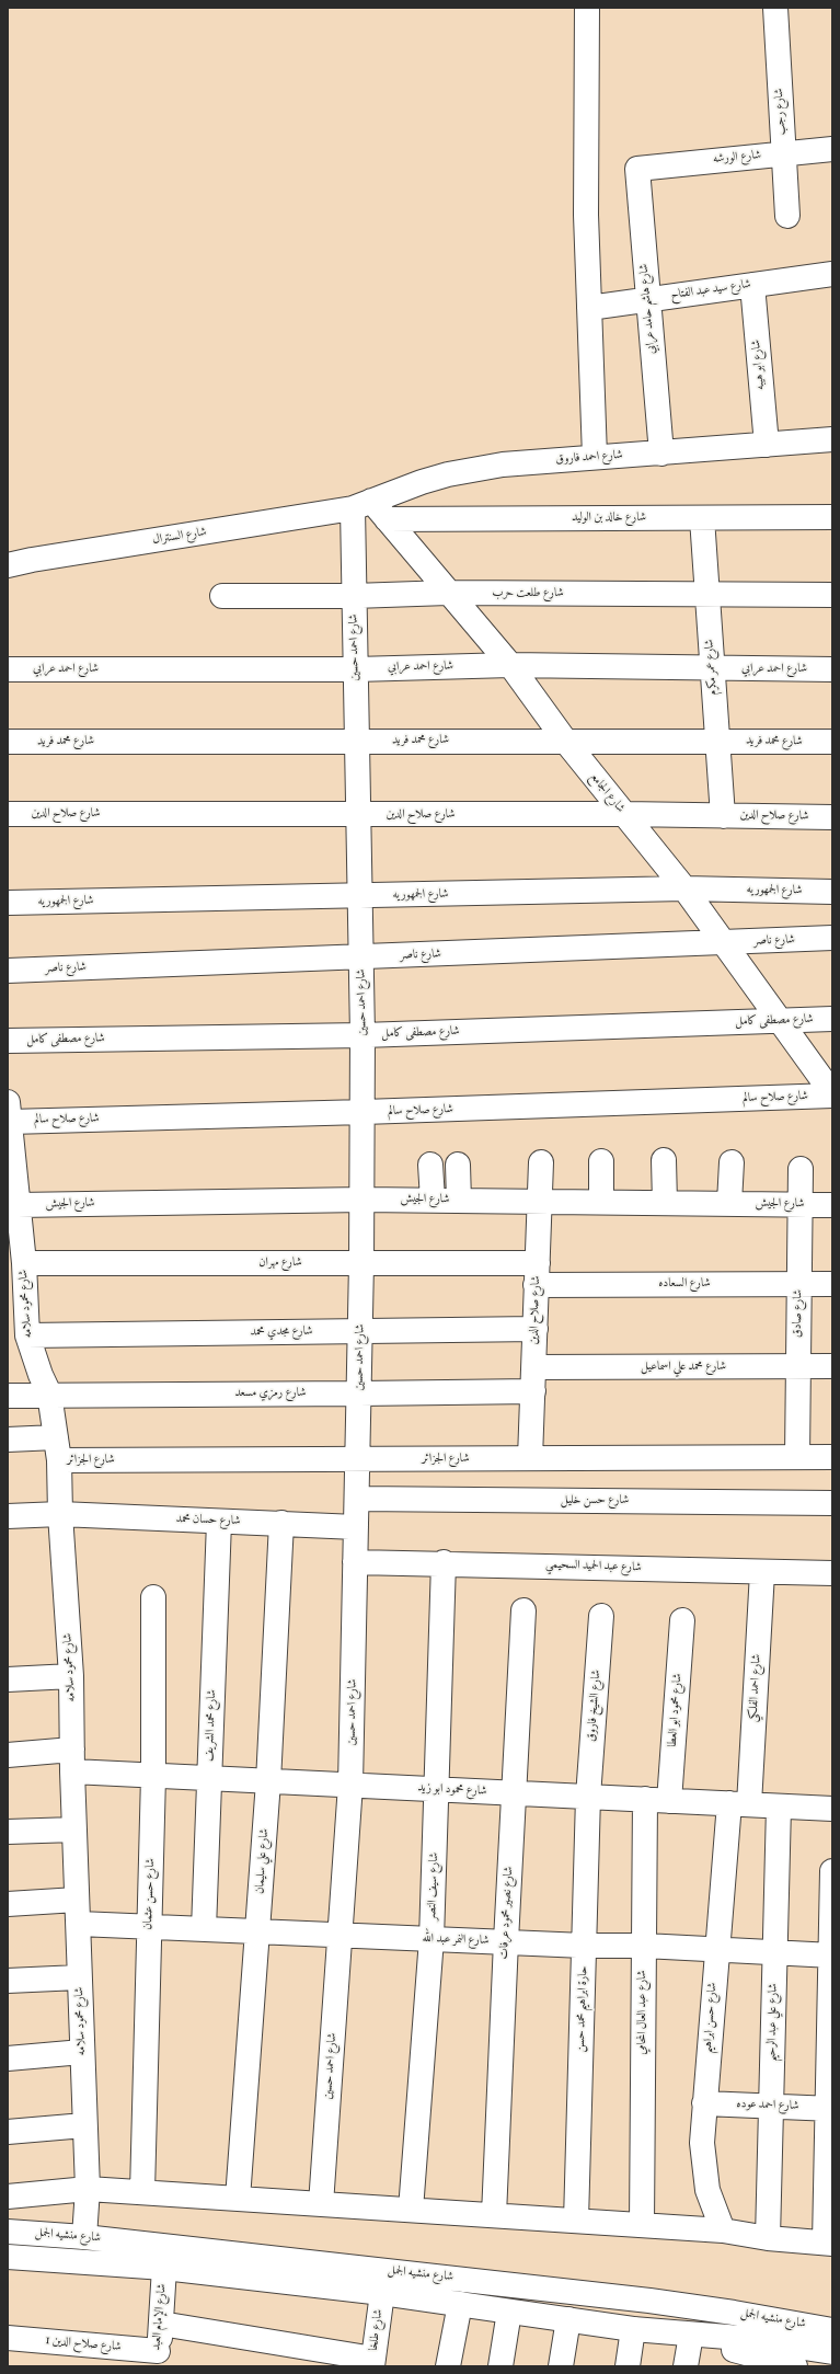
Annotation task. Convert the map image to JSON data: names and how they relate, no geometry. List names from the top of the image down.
{
  "streets": {
    "street": [
      "شارع رجب",
      "شارع الورشه",
      "شارع سيد عبد الفتاح",
      "شارع هاشم حامد عرابي",
      "شارع ابو هيبه",
      "شارع احمد فاروق",
      "شارع خالد بن الوليد",
      "شارع السنترال",
      "شارع طلعت حرب",
      "شارع احمد حسين",
      "شارع احمد عرابي",
      "شارع عمر مكرم",
      "شارع محمد فريد",
      "شارع الجامع",
      "شارع صلاح الدين",
      "شارع الجمهوريه",
      "شارع ناصر",
      "شارع مصطفى كامل",
      "شارع صلاح سالم",
      "شارع الجيش",
      "شارع مهران",
      "شارع السعاده",
      "شارع محمود سلامه",
      "شارع صادق",
      "شارع مجدي محمد",
      "شارع محمد علي اسماعيل",
      "شارع رمزي مسعد",
      "شارع الجزائر",
      "شارع حسن خليل",
      "شارع حسان محمد",
      "شارع عبد الحميد السحيمي",
      "شارع احمد الفلكي",
      "شارع الشيخ فاروق",
      "شارع محمود ابو العطا",
      "شارع محمد الشريف",
      "شارع محمود ابو زيد",
      "شارع علي سليمان",
      "شارع سيف النصر",
      "شارع حسن عثمان",
      "شارع نصير محمود عرفات",
      "شارع النمر عبد الله",
      "حارة ابراهيم محمد حسن",
      "شارع عبد العال المحامي",
      "شارع حسن ابراهيم",
      "شارع علي عبد الرحيم",
      "شارع احمد عوده",
      "شارع منشيه الجمل",
      "شارع الإمام العبد",
      "شارع طلخا",
      "شارع صلاح الدين 1"
    ]
  },
  "crossings": [
    ["شارع رجب", "شارع الورشه"],
    ["شارع الورشه", "شارع هاشم حامد عرابي"],
    ["شارع سيد عبد الفتاح", "شارع هاشم حامد عرابي"],
    ["شارع سيد عبد الفتاح", "شارع ابو هيبه"],
    ["شارع هاشم حامد عرابي", "شارع احمد فاروق"],
    ["شارع ابو هيبه", "شارع احمد فاروق"],
    ["شارع احمد فاروق", "شارع خالد بن الوليد"],
    ["شارع احمد فاروق", "شارع السنترال"],
    ["شارع احمد فاروق", "شارع احمد حسين"],
    ["شارع احمد فاروق", "شارع الجامع"],
    ["شارع خالد بن الوليد", "شارع السنترال"],
    ["شارع خالد بن الوليد", "شارع احمد حسين"],
    ["شارع خالد بن الوليد", "شارع عمر مكرم"],
    ["شارع خالد بن الوليد", "شارع الجامع"],
    ["شارع السنترال", "شارع احمد حسين"],
    ["شارع السنترال", "شارع الجامع"],
    ["شارع طلعت حرب", "شارع احمد حسين"],
    ["شارع طلعت حرب", "شارع عمر مكرم"],
    ["شارع طلعت حرب", "شارع الجامع"],
    ["شارع احمد حسين", "شارع احمد عرابي"],
    ["شارع احمد حسين", "شارع محمد فريد"],
    ["شارع احمد حسين", "شارع الجامع"],
    ["شارع احمد حسين", "شارع صلاح الدين"],
    ["شارع احمد حسين", "شارع الجمهوريه"],
    ["شارع احمد حسين", "شارع ناصر"],
    ["شارع احمد حسين", "شارع مصطفى كامل"],
    ["شارع احمد حسين", "شارع صلاح سالم"],
    ["شارع احمد حسين", "شارع الجيش"],
    ["شارع احمد حسين", "شارع مهران"],
    ["شارع احمد حسين", "شارع مجدي محمد"],
    ["شارع احمد حسين", "شارع رمزي مسعد"],
    ["شارع احمد حسين", "شارع الجزائر"],
    ["شارع احمد حسين", "شارع حسن خليل"],
    ["شارع احمد حسين", "شارع حسان محمد"],
    ["شارع احمد حسين", "شارع عبد الحميد السحيمي"],
    ["شارع احمد حسين", "شارع محمود ابو زيد"],
    ["شارع احمد حسين", "شارع النمر عبد الله"],
    ["شارع احمد عرابي", "شارع عمر مكرم"],
    ["شارع احمد عرابي", "شارع الجامع"],
    ["شارع عمر مكرم", "شارع محمد فريد"],
    ["شارع عمر مكرم", "شارع صلاح الدين"],
    ["شارع محمد فريد", "شارع الجامع"],
    ["شارع الجامع", "شارع صلاح الدين"],
    ["شارع الجامع", "شارع الجمهوريه"],
    ["شارع الجامع", "شارع ناصر"],
    ["شارع الجامع", "شارع مصطفى كامل"],
    ["شارع الجامع", "شارع صلاح سالم"],
    ["شارع صلاح الدين", "شارع الجيش"],
    ["شارع صلاح الدين", "شارع مهران"],
    ["شارع صلاح الدين", "شارع السعاده"],
    ["شارع صلاح الدين", "شارع مجدي محمد"],
    ["شارع صلاح الدين", "شارع محمد علي اسماعيل"],
    ["شارع صلاح الدين", "شارع رمزي مسعد"],
    ["شارع صلاح الدين", "شارع الجزائر"],
    ["شارع صلاح سالم", "شارع محمود سلامه"],
    ["شارع الجيش", "شارع محمود سلامه"],
    ["شارع الجيش", "شارع صادق"],
    ["شارع مهران", "شارع السعاده"],
    ["شارع مهران", "شارع محمود سلامه"],
    ["شارع السعاده", "شارع صادق"],
    ["شارع محمود سلامه", "شارع مجدي محمد"],
    ["شارع محمود سلامه", "شارع رمزي مسعد"],
    ["شارع محمود سلامه", "شارع الجزائر"],
    ["شارع محمود سلامه", "شارع حسان محمد"],
    ["شارع محمود سلامه", "شارع محمود ابو زيد"],
    ["شارع محمود سلامه", "شارع النمر عبد الله"],
    ["شارع محمود سلامه", "شارع منشيه الجمل"],
    ["شارع صادق", "شارع محمد علي اسماعيل"],
    ["شارع صادق", "شارع الجزائر"],
    ["شارع حسان محمد", "شارع محمد الشريف"],
    ["شارع حسان محمد", "شارع علي سليمان"],
    ["شارع عبد الحميد السحيمي", "شارع احمد الفلكي"],
    ["شارع عبد الحميد السحيمي", "شارع سيف النصر"],
    ["شارع احمد الفلكي", "شارع محمود ابو زيد"],
    ["شارع احمد الفلكي", "شارع حسن ابراهيم"],
    ["شارع الشيخ فاروق", "شارع محمود ابو زيد"],
    ["شارع الشيخ فاروق", "حارة ابراهيم محمد حسن"],
    ["شارع محمود ابو العطا", "شارع محمود ابو زيد"],
    ["شارع محمد الشريف", "شارع محمود ابو زيد"],
    ["شارع محمد الشريف", "شارع النمر عبد الله"],
    ["شارع محمود ابو زيد", "شارع علي سليمان"],
    ["شارع محمود ابو زيد", "شارع سيف النصر"],
    ["شارع محمود ابو زيد", "شارع حسن عثمان"],
    ["شارع محمود ابو زيد", "شارع نصير محمود عرفات"],
    ["شارع محمود ابو زيد", "حارة ابراهيم محمد حسن"],
    ["شارع محمود ابو زيد", "شارع عبد العال المحامي"],
    ["شارع محمود ابو زيد", "شارع حسن ابراهيم"],
    ["شارع محمود ابو زيد", "شارع علي عبد الرحيم"],
    ["شارع علي سليمان", "شارع النمر عبد الله"],
    ["شارع سيف النصر", "شارع النمر عبد الله"],
    ["شارع حسن عثمان", "شارع النمر عبد الله"],
    ["شارع نصير محمود عرفات", "شارع النمر عبد الله"],
    ["شارع النمر عبد الله", "حارة ابراهيم محمد حسن"],
    ["شارع النمر عبد الله", "شارع عبد العال المحامي"],
    ["شارع النمر عبد الله", "شارع حسن ابراهيم"],
    ["شارع النمر عبد الله", "شارع علي عبد الرحيم"],
    ["شارع حسن ابراهيم", "شارع احمد عوده"],
    ["شارع علي عبد الرحيم", "شارع احمد عوده"],
    ["شارع منشيه الجمل", "شارع الإمام العبد"],
    ["شارع منشيه الجمل", "شارع طلخا"],
    ["شارع الإمام العبد", "شارع صلاح الدين 1"]
  ]
}
